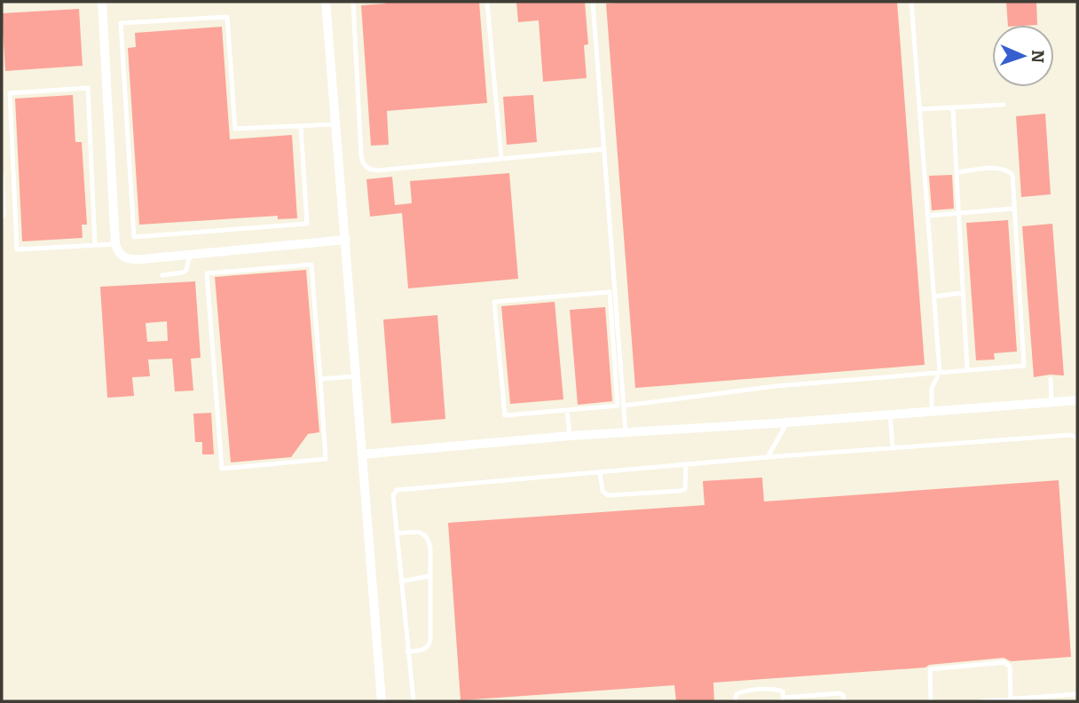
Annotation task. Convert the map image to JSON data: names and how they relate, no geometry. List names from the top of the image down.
{
  "north": "right"
}
